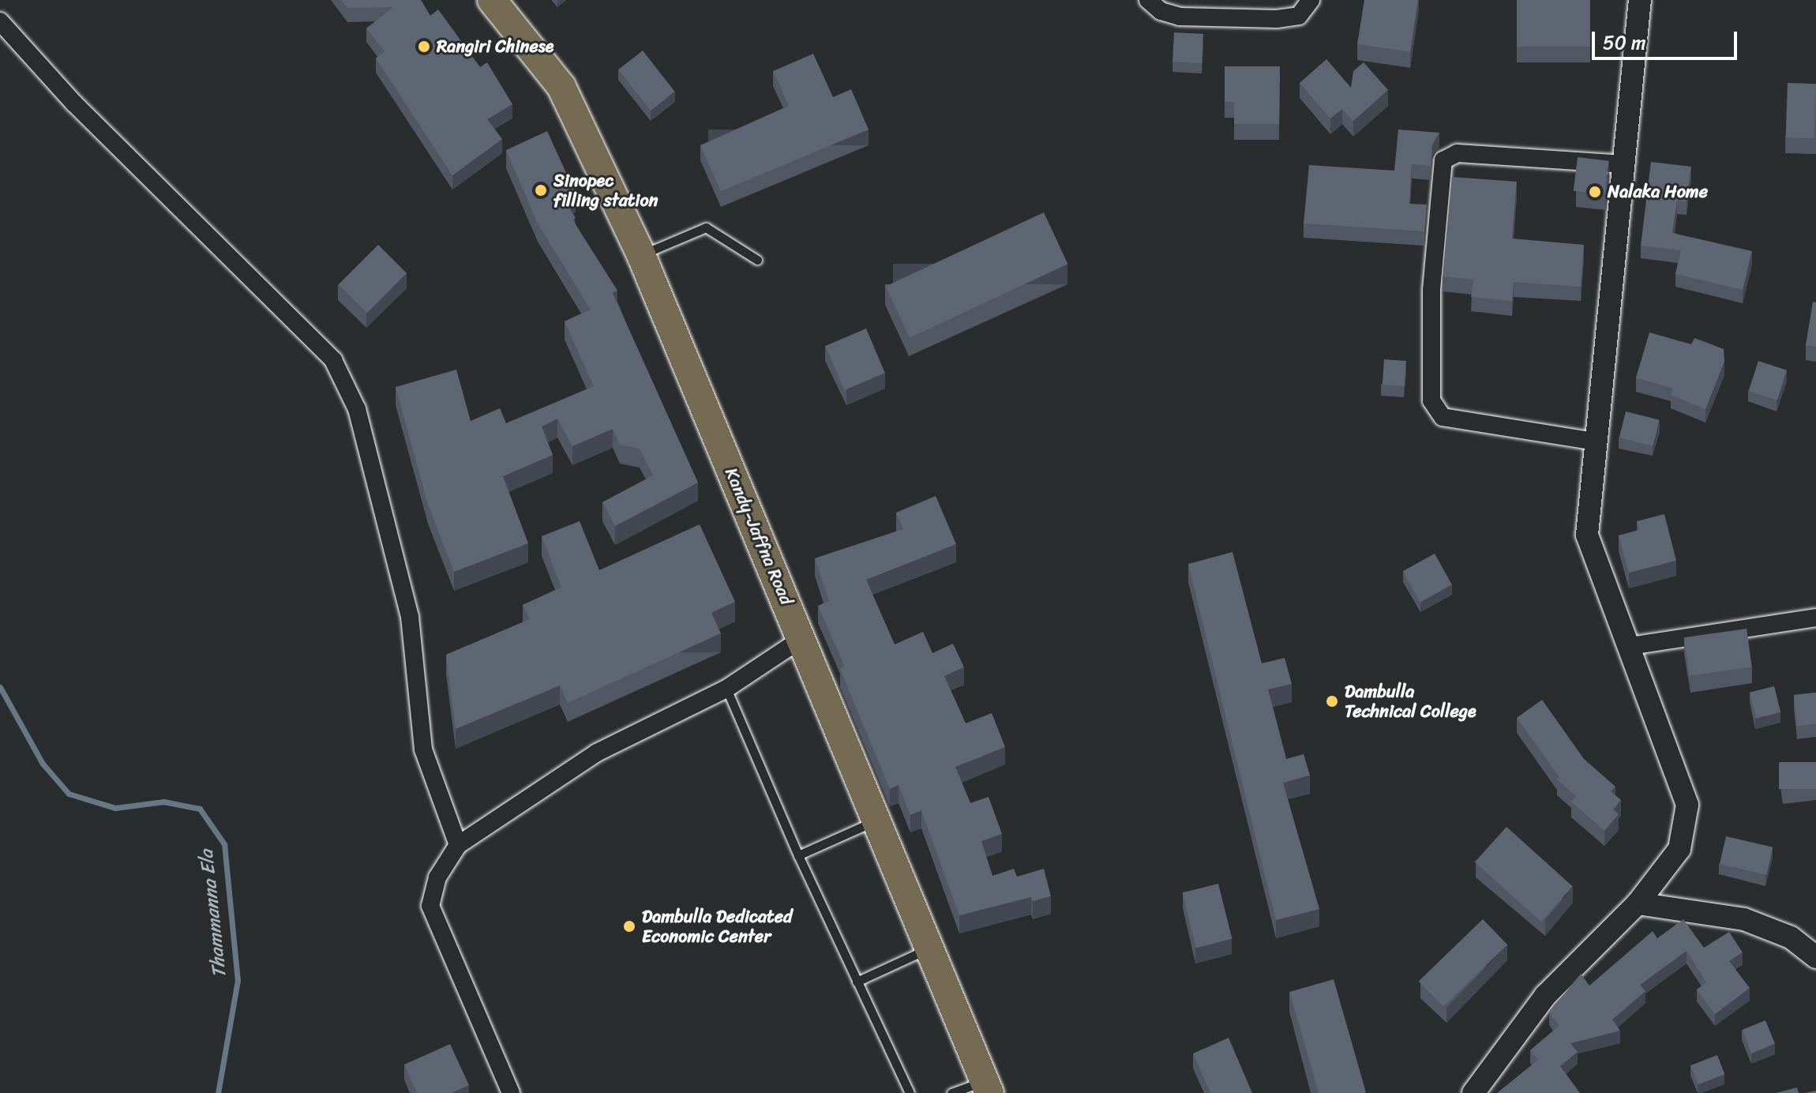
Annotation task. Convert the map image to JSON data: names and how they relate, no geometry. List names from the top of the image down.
{
  "streets": {
    "highway": ["Kandy-Jaffna Road"]
  },
  "water": ["Thammanna Ela"],
  "places": [
    "Rangiri Chinese",
    "Sinopec filling station",
    "Nalaka Home",
    "Dambulla Technical College",
    "Dambulla Dedicated Economic Center"
  ],
  "scale_bar": "50 m"
}
